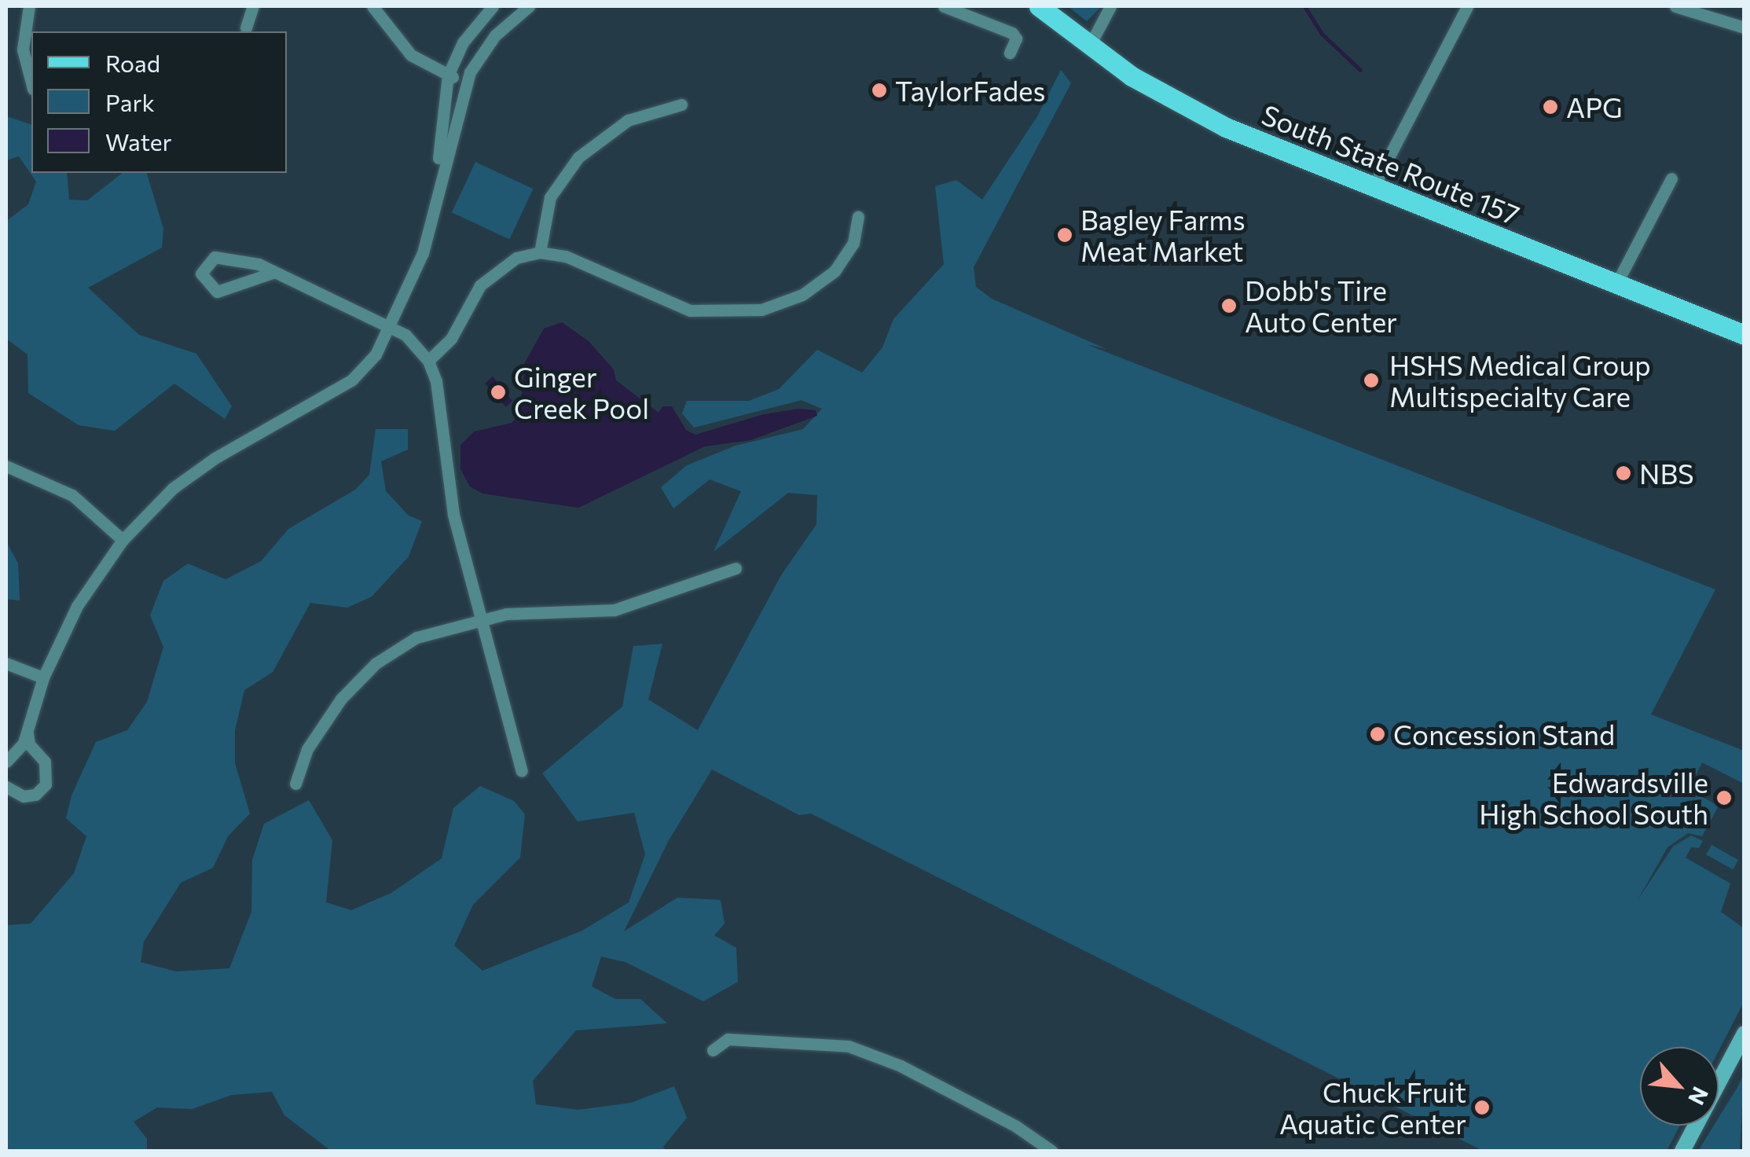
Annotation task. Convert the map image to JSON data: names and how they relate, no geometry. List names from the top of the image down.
{
  "streets": {
    "main road": ["South State Route 157"]
  },
  "places": [
    "TaylorFades",
    "APG",
    "Bagley Farms Meat Market",
    "Dobb's Tire Auto Center",
    "HSHS Medical Group Multispecialty Care",
    "Ginger Creek Pool",
    "NBS",
    "Concession Stand",
    "Edwardsville High School South",
    "Chuck Fruit Aquatic Center"
  ],
  "legend": ["Road", "Park", "Water"],
  "north": "bottom right"
}
